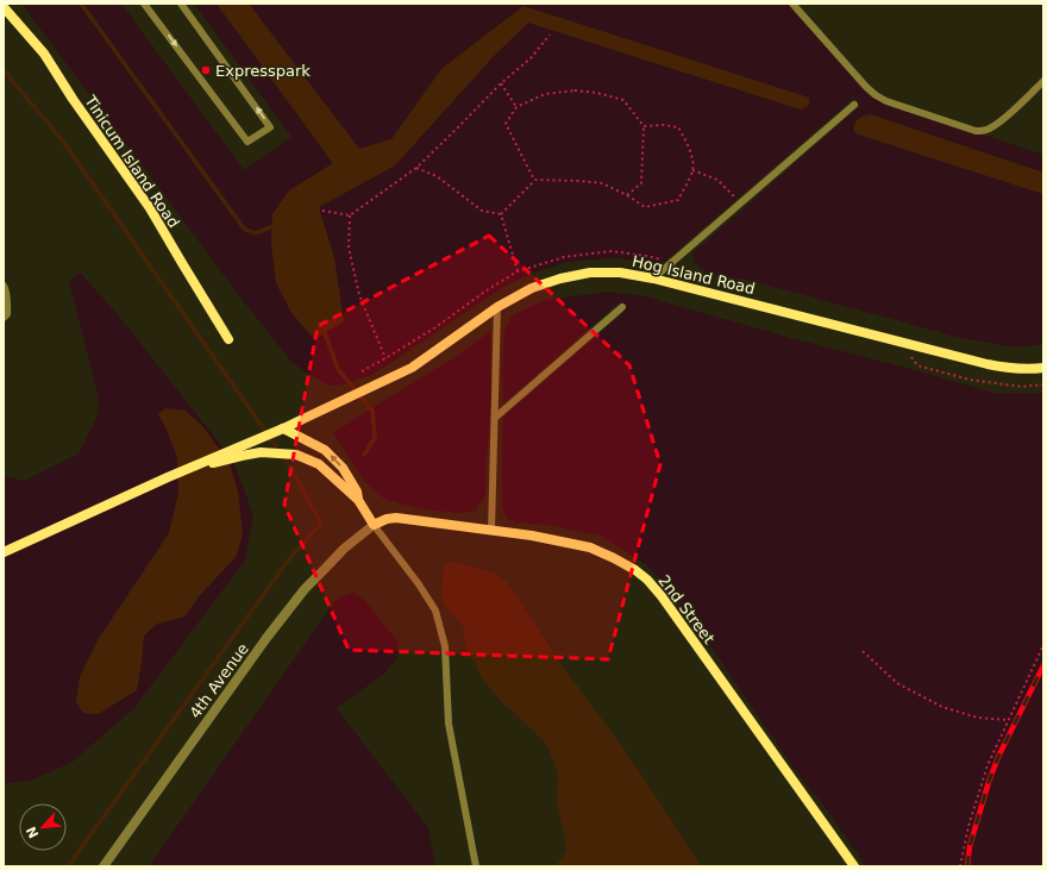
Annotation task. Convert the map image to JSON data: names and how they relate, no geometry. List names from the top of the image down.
{
  "streets": {
    "street": [
      "Tinicum Island Road",
      "Hog Island Road",
      "2nd Street",
      "4th Avenue"
    ]
  },
  "crossings": [
    ["2nd Street", "4th Avenue"]
  ],
  "places": ["Expresspark"],
  "north": "bottom left"
}
